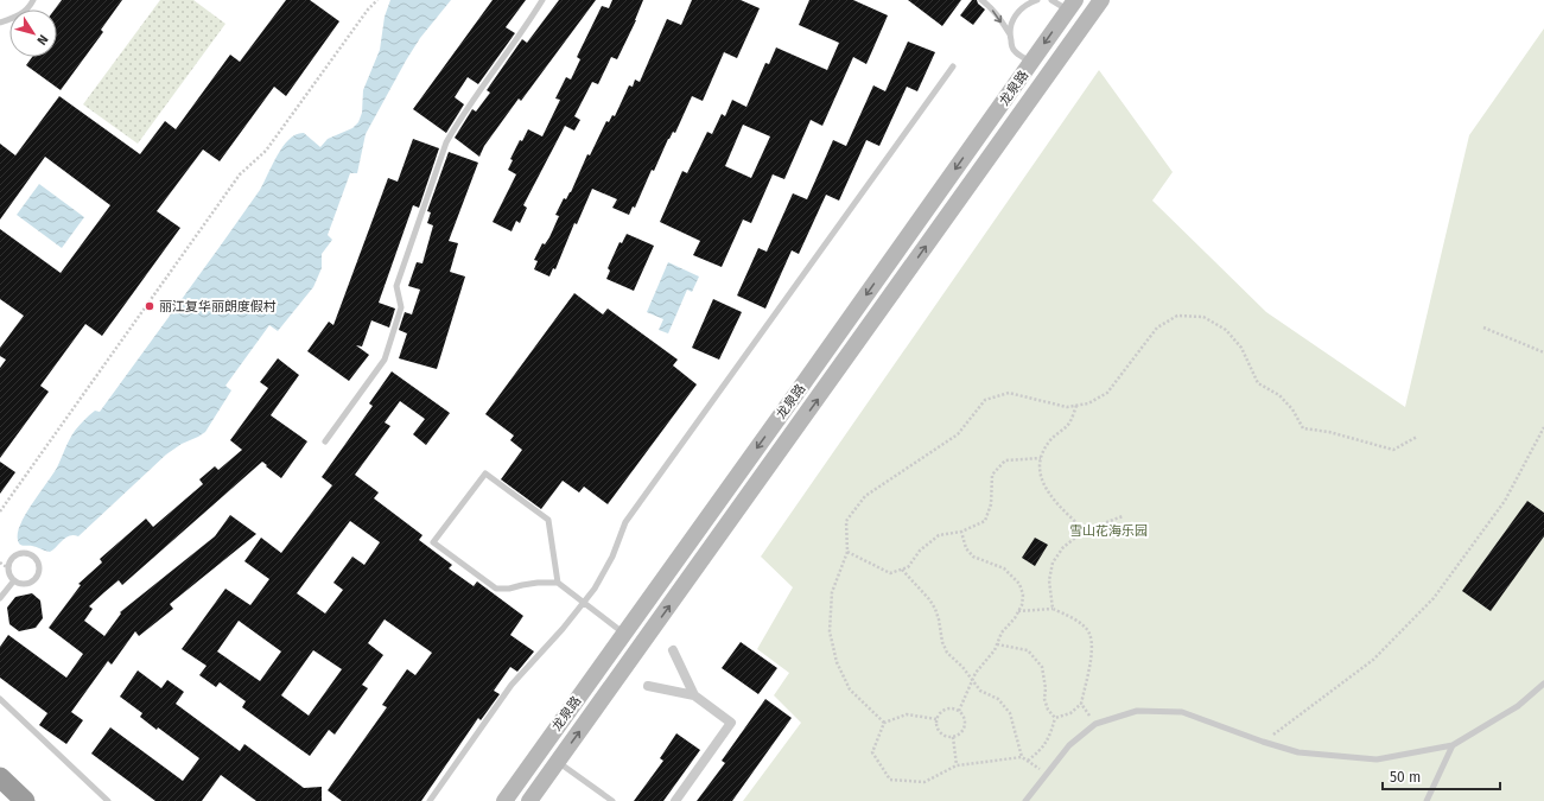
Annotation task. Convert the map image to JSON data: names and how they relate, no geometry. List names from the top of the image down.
{
  "streets": {
    "main road": ["龙泉路"]
  },
  "parks": ["雪山花海乐园"],
  "places": ["丽江复华丽朗度假村"],
  "scale_bar": "50 m",
  "north": "bottom right"
}
